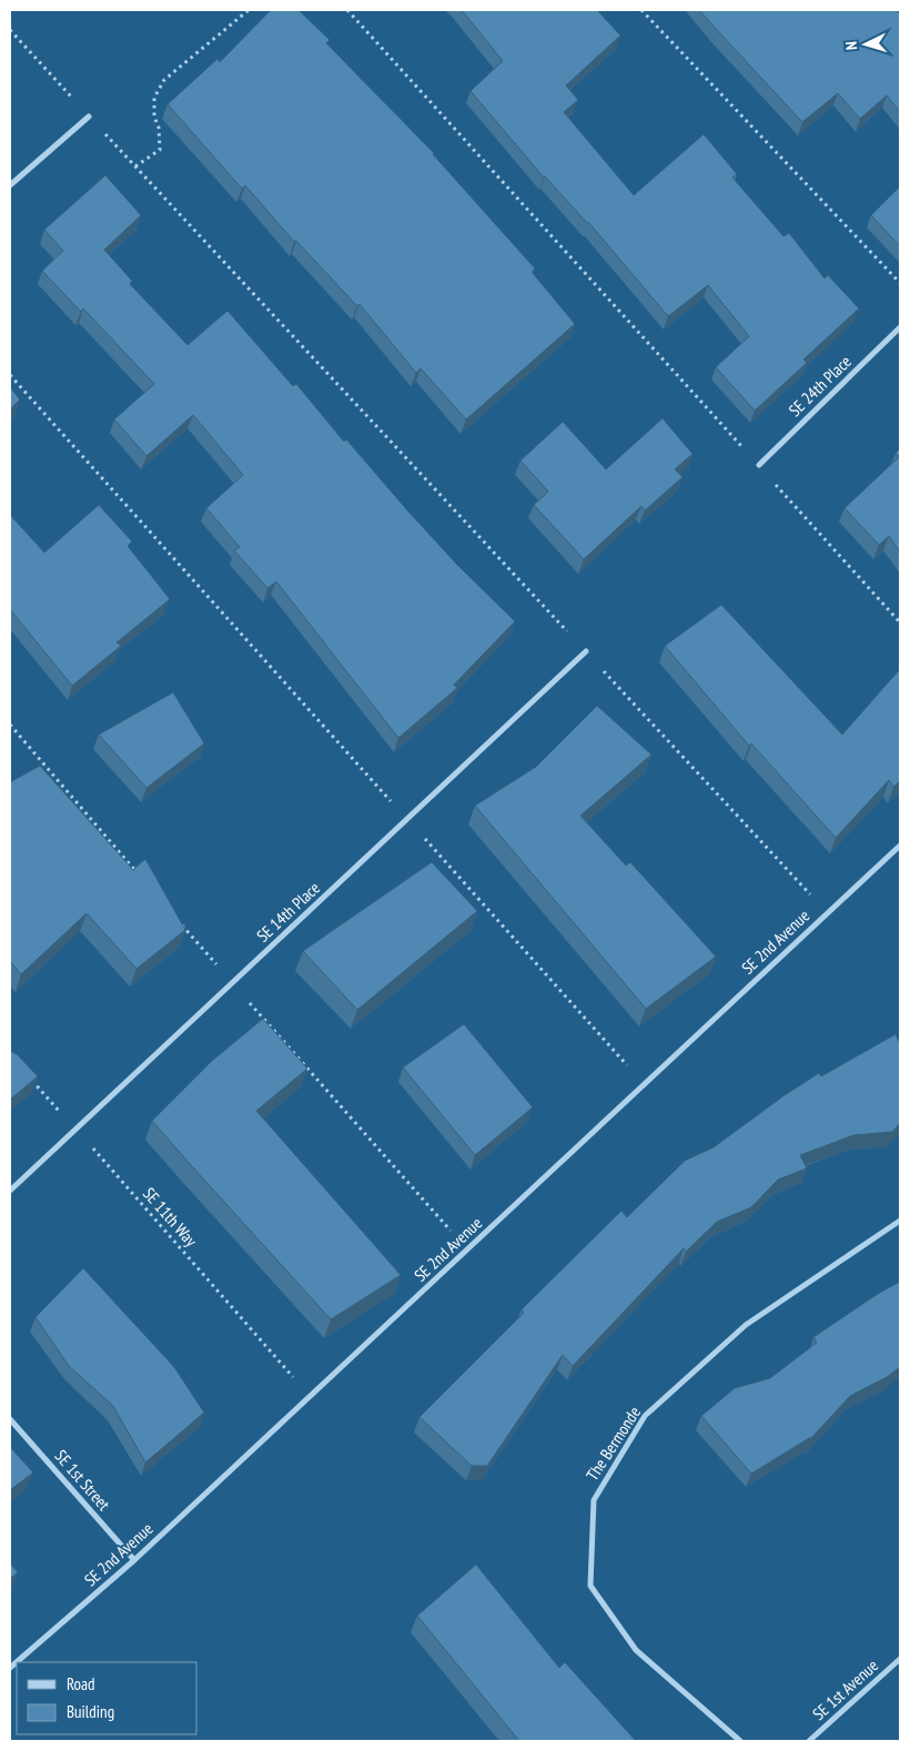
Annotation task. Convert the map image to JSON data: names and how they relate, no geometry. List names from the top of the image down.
{
  "streets": {
    "street": [
      "SE 24th Place",
      "SE 14th Place",
      "SE 2nd Avenue",
      "The Bermonde",
      "SE 1st Street",
      "SE 1st Avenue"
    ],
    "path": ["SE 11th Way"]
  },
  "crossings": [
    ["SE 14th Place", "SE 11th Way"],
    ["SE 2nd Avenue", "SE 11th Way"],
    ["SE 2nd Avenue", "SE 1st Street"]
  ],
  "legend": ["Road", "Building"],
  "north": "left"
}
